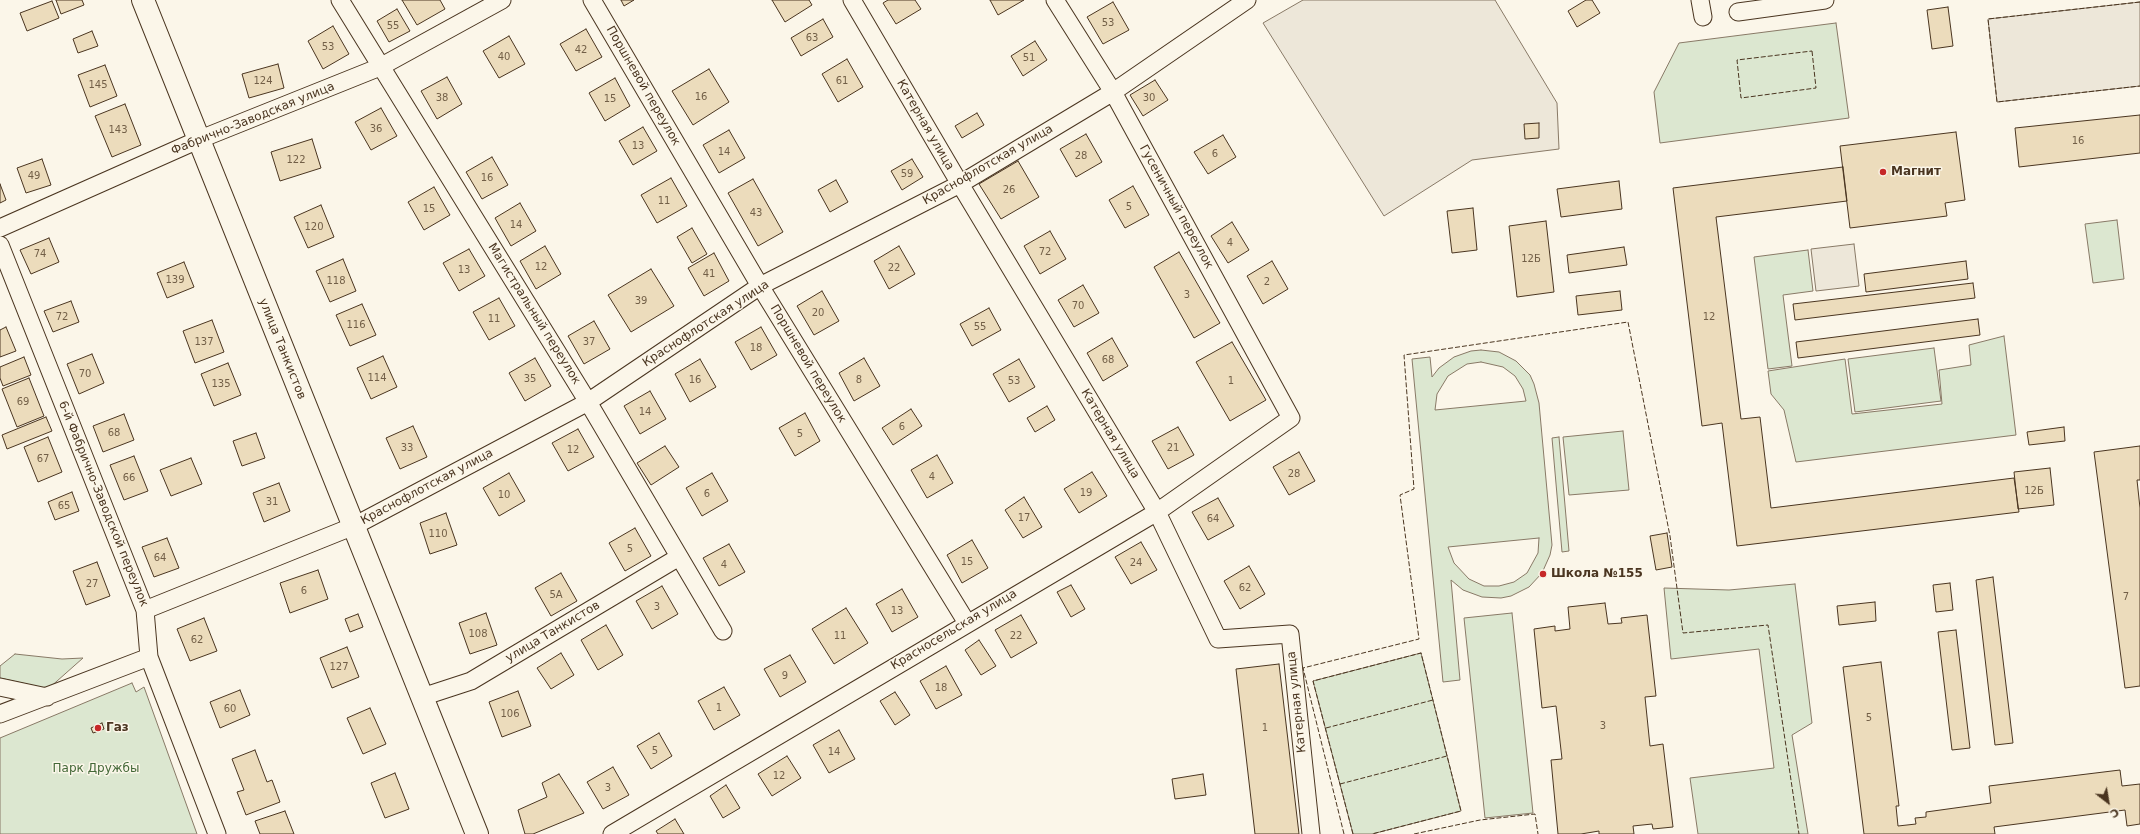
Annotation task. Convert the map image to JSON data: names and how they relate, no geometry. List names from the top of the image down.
{
  "streets": {
    "street": [
      "Поршневой переулок",
      "Фабрично-Заводская улица",
      "Катерная улица",
      "Краснофлотская улица",
      "Гусеничный переулок",
      "Магистральный переулок",
      "улица Танкистов",
      "6-й Фабрично-Заводской переулок",
      "Красносельская улица"
    ]
  },
  "crossings": [
    ["Поршневой переулок", "Краснофлотская улица"],
    ["Поршневой переулок", "Красносельская улица"],
    ["Фабрично-Заводская улица", "Магистральный переулок"],
    ["Фабрично-Заводская улица", "улица Танкистов"],
    ["Катерная улица", "Краснофлотская улица"],
    ["Катерная улица", "Красносельская улица"],
    ["Краснофлотская улица", "Гусеничный переулок"],
    ["Краснофлотская улица", "Магистральный переулок"],
    ["Краснофлотская улица", "улица Танкистов"],
    ["Краснофлотская улица", "6-й Фабрично-Заводской переулок"],
    ["Гусеничный переулок", "Красносельская улица"],
    ["Магистральный переулок", "улица Танкистов"]
  ],
  "parks": ["Парк Дружбы"],
  "places": ["Магнит", "Школа №155", "Газ"],
  "house_numbers": [
    "53",
    "55",
    "63",
    "53",
    "42",
    "40",
    "51",
    "124",
    "61",
    "145",
    "16",
    "38",
    "30",
    "15",
    "36",
    "143",
    "16",
    "13",
    "14",
    "6",
    "28",
    "122",
    "59",
    "49",
    "16",
    "26",
    "11",
    "5",
    "15",
    "43",
    "14",
    "120",
    "4",
    "72",
    "74",
    "12Б",
    "12",
    "22",
    "13",
    "41",
    "139",
    "118",
    "2",
    "3",
    "39",
    "70",
    "20",
    "72",
    "12",
    "11",
    "116",
    "55",
    "137",
    "37",
    "18",
    "68",
    "70",
    "114",
    "35",
    "16",
    "8",
    "53",
    "1",
    "135",
    "69",
    "14",
    "6",
    "68",
    "5",
    "33",
    "21",
    "12",
    "67",
    "28",
    "4",
    "66",
    "12Б",
    "19",
    "6",
    "10",
    "31",
    "65",
    "17",
    "64",
    "110",
    "5",
    "64",
    "15",
    "24",
    "4",
    "27",
    "62",
    "6",
    "5А",
    "7",
    "3",
    "13",
    "108",
    "11",
    "22",
    "62",
    "127",
    "9",
    "18",
    "1",
    "60",
    "106",
    "5",
    "3",
    "1",
    "5",
    "14",
    "12",
    "3"
  ],
  "north": "bottom right"
}
